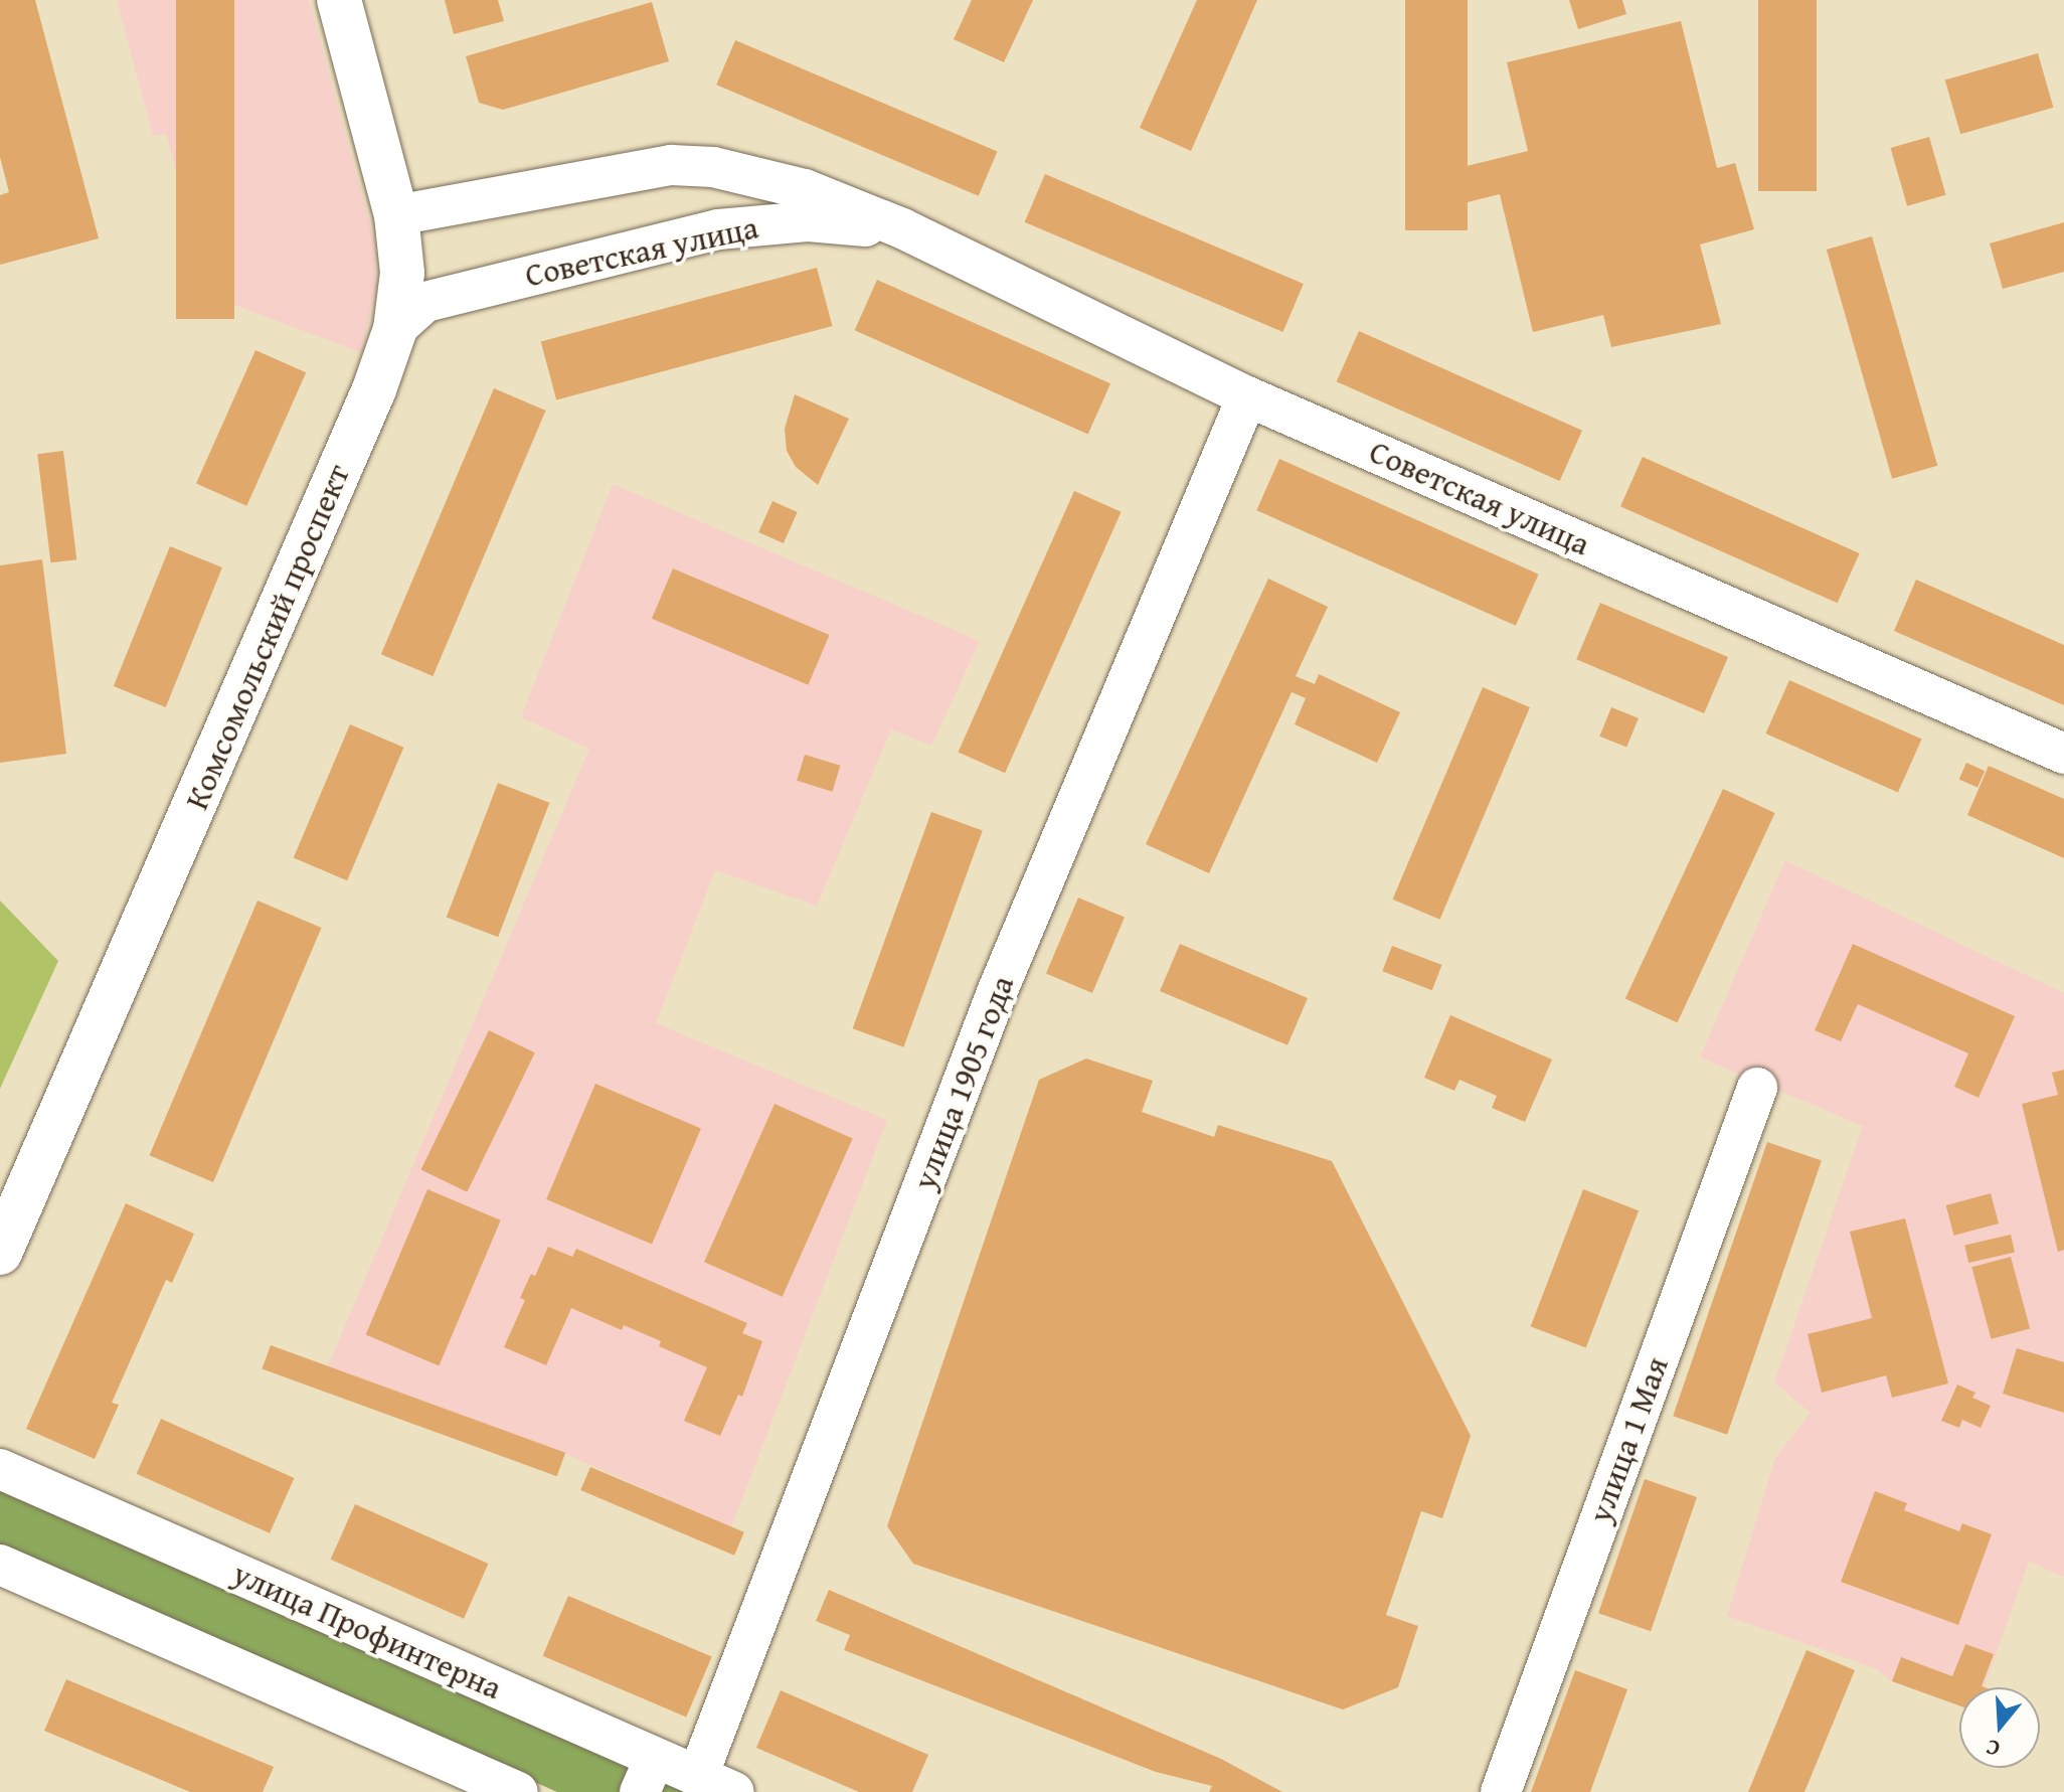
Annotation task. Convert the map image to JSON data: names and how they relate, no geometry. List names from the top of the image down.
{
  "streets": {
    "main road": ["Комсомольский проспект"],
    "street": [
      "Советская улица",
      "улица 1905 года",
      "улица 1 Мая",
      "улица Профинтерна"
    ]
  },
  "crossings": [
    ["Советская улица", "Комсомольский проспект"],
    ["Советская улица", "улица 1905 года"],
    ["улица 1905 года", "улица Профинтерна"]
  ],
  "north": "bottom"
}
